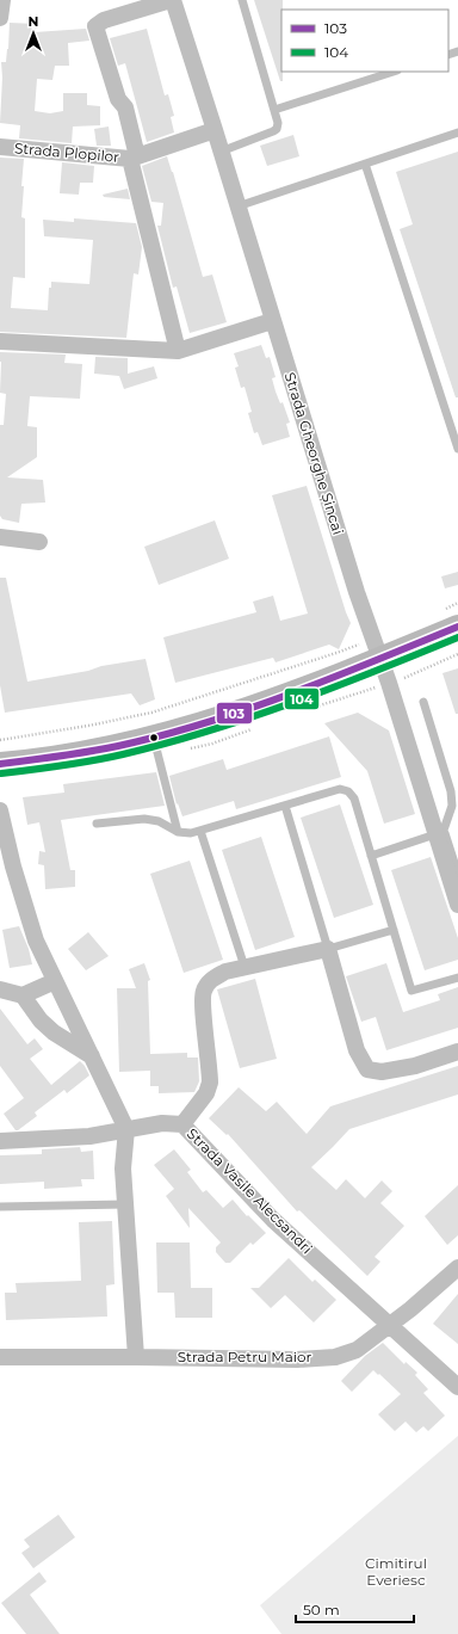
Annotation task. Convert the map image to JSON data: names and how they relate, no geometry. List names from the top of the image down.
{
  "streets": {
    "street": [
      "Strada Plopilor",
      "Strada Gheorghe Șincai",
      "Strada Vasile Alecsandri",
      "Strada Petru Maior"
    ]
  },
  "crossings": [
    ["Strada Plopilor", "Strada Gheorghe Șincai"],
    ["Strada Vasile Alecsandri", "Strada Petru Maior"]
  ],
  "parks": ["Cimitirul Everiesc"],
  "lines": ["transit line 103", "transit line 104"],
  "legend": ["103", "104"],
  "scale_bar": "50 m",
  "north": "top"
}
